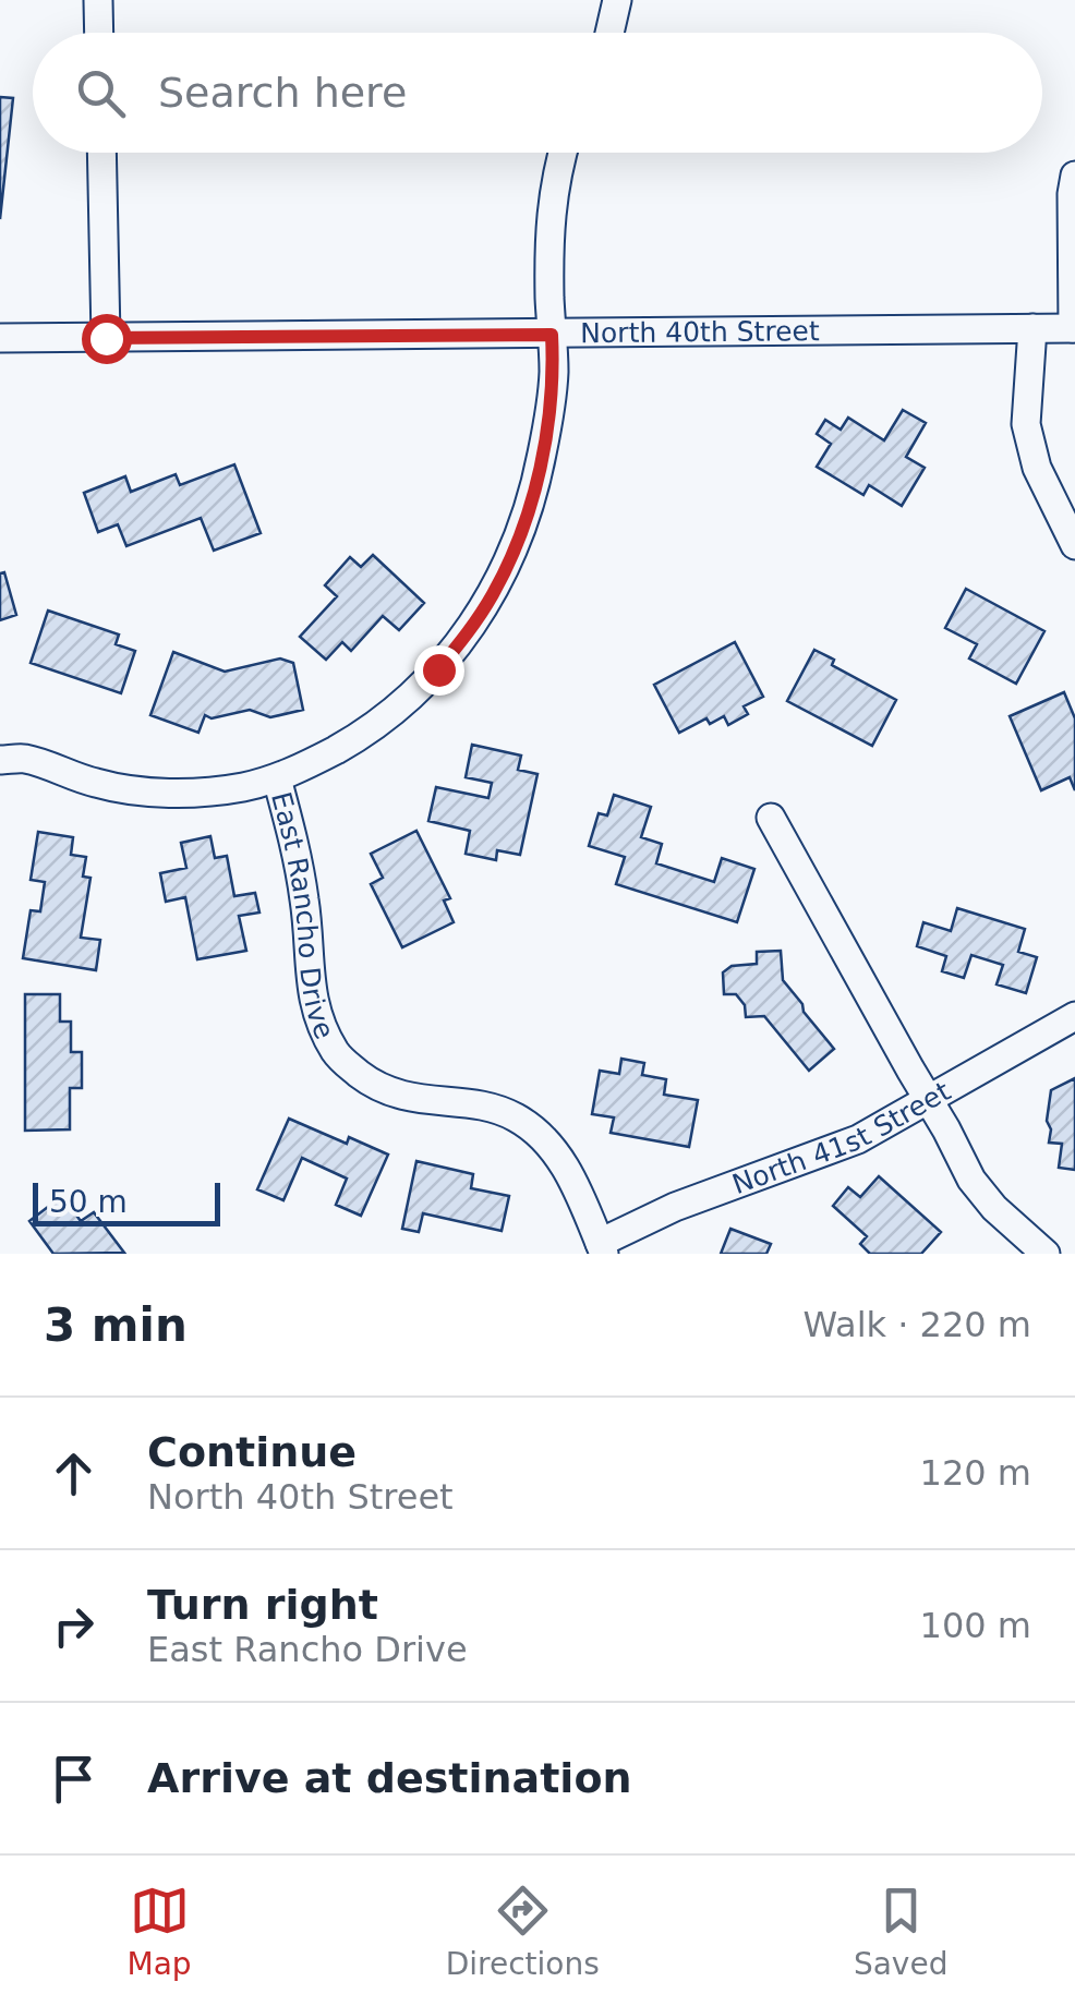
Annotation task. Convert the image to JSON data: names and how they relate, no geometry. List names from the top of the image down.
{
  "streets": {
    "street": ["North 40th Street", "East Rancho Drive", "North 41st Street"]
  },
  "crossings": [
    ["North 40th Street", "East Rancho Drive"],
    ["East Rancho Drive", "North 41st Street"]
  ],
  "scale_bar": "50 m",
  "page": {
    "search": "Search here",
    "scale": "50 m",
    "heading": ["3 min", "Walk · 220 m"],
    "list": [
      ["Continue", "North 40th Street", "120 m"],
      ["Turn right", "East Rancho Drive", "100 m"],
      "Arrive at destination"
    ],
    "nav": ["Map", "Directions", "Saved"]
  }
}
